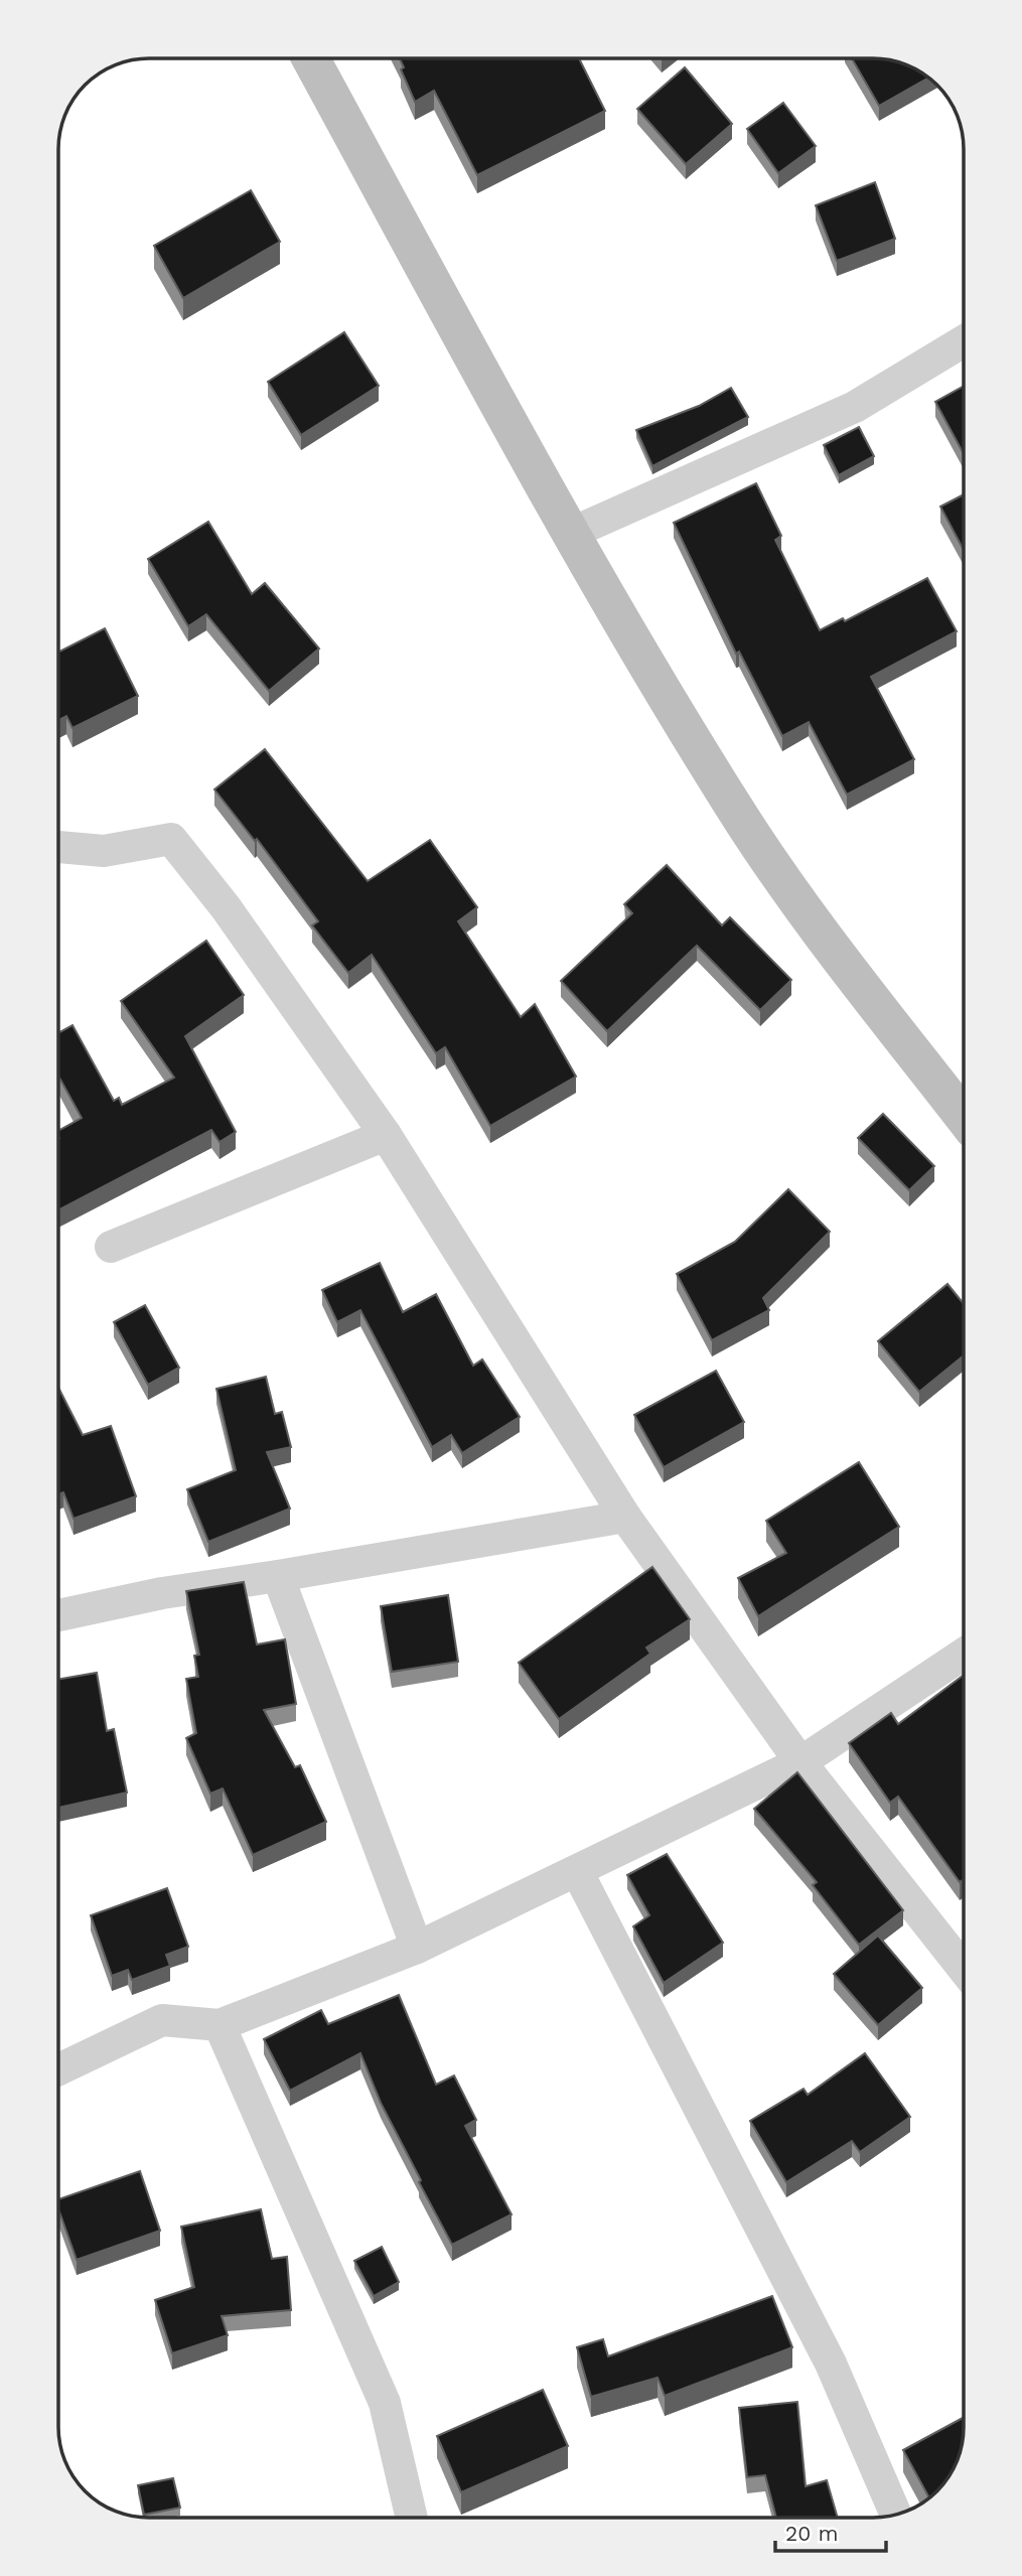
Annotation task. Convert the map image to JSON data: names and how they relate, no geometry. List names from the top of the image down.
{
  "scale_bar": "20 m"
}
